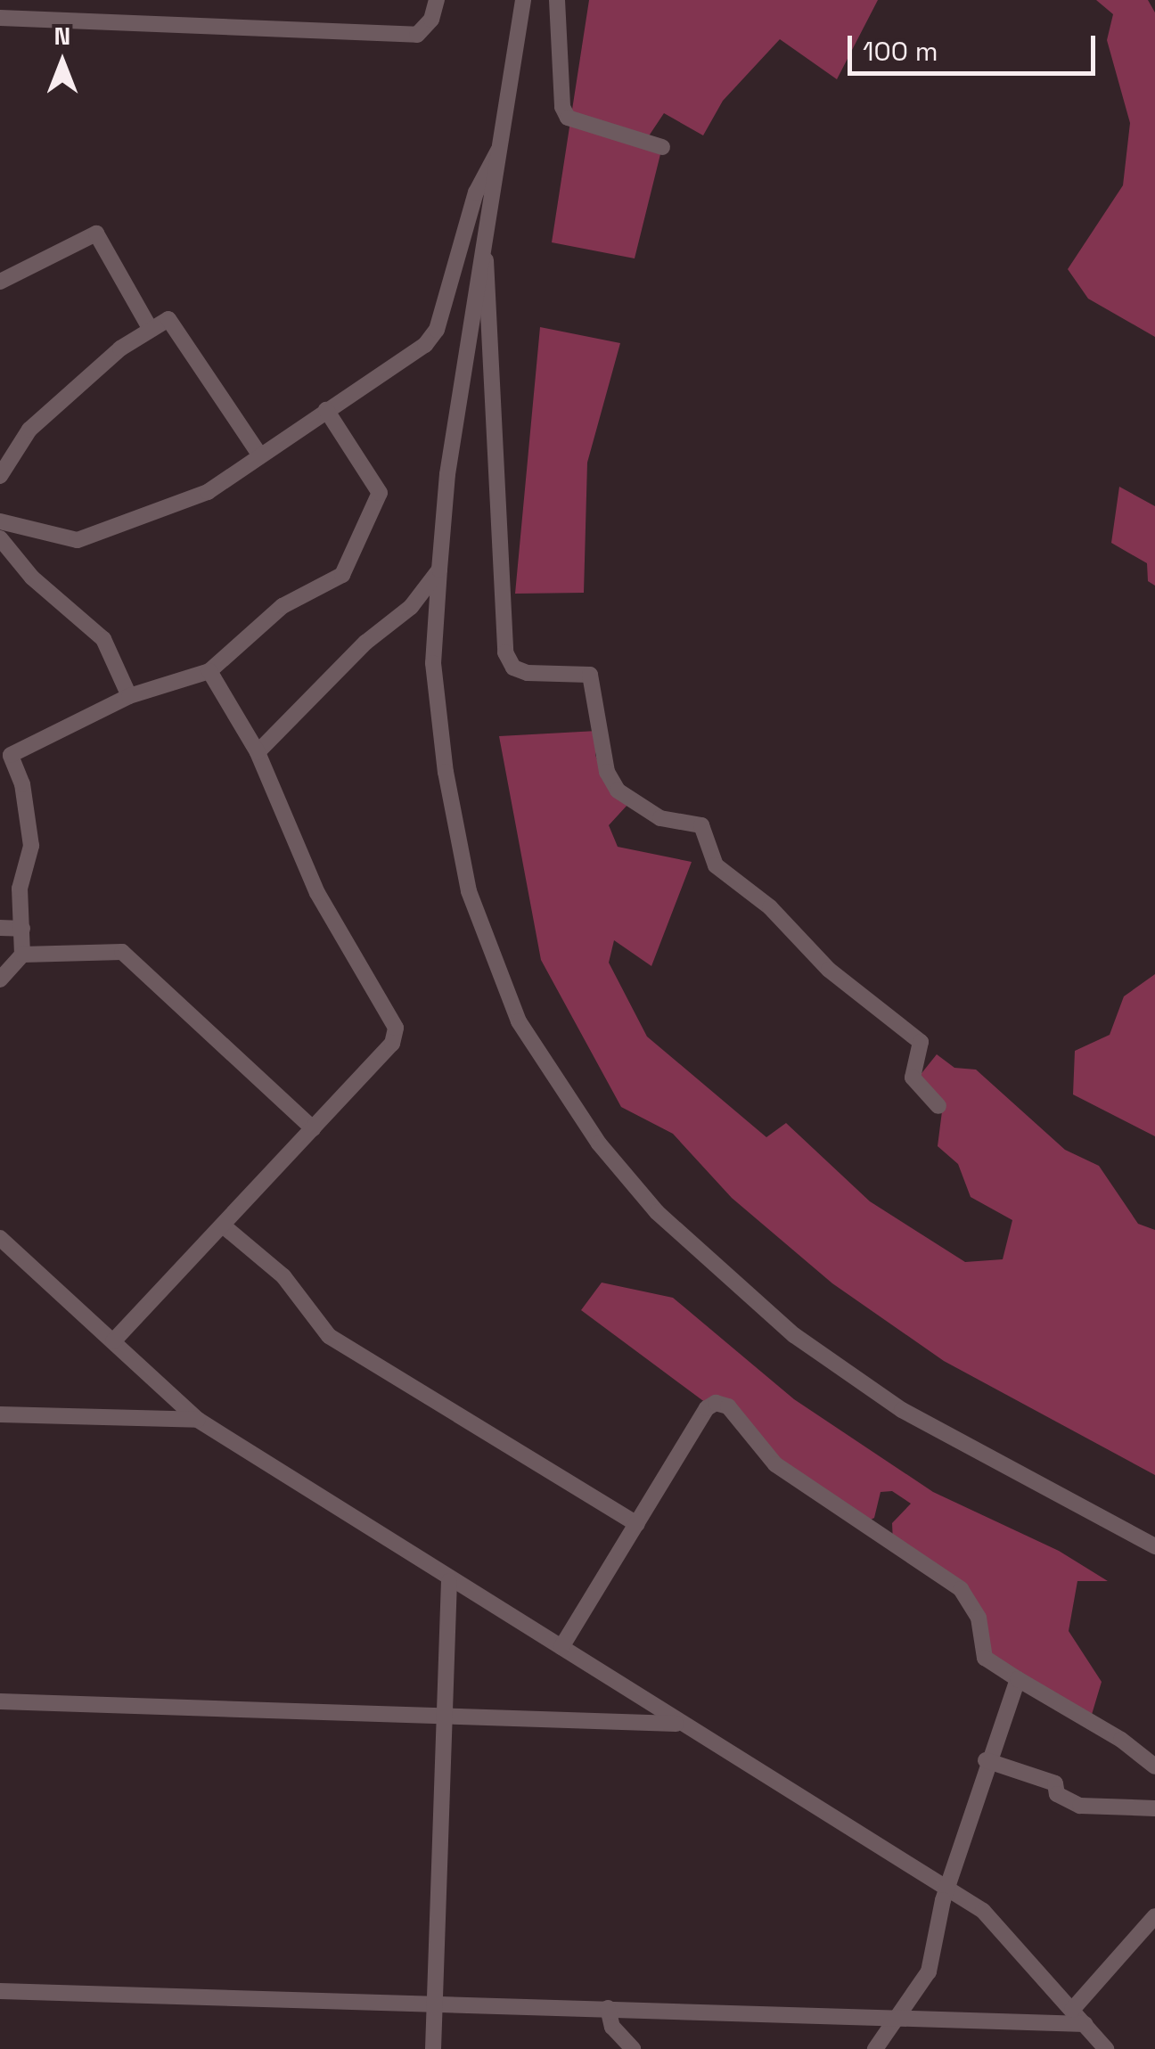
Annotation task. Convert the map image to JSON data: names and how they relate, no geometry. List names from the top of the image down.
{
  "scale_bar": "100 m",
  "north": "top"
}
